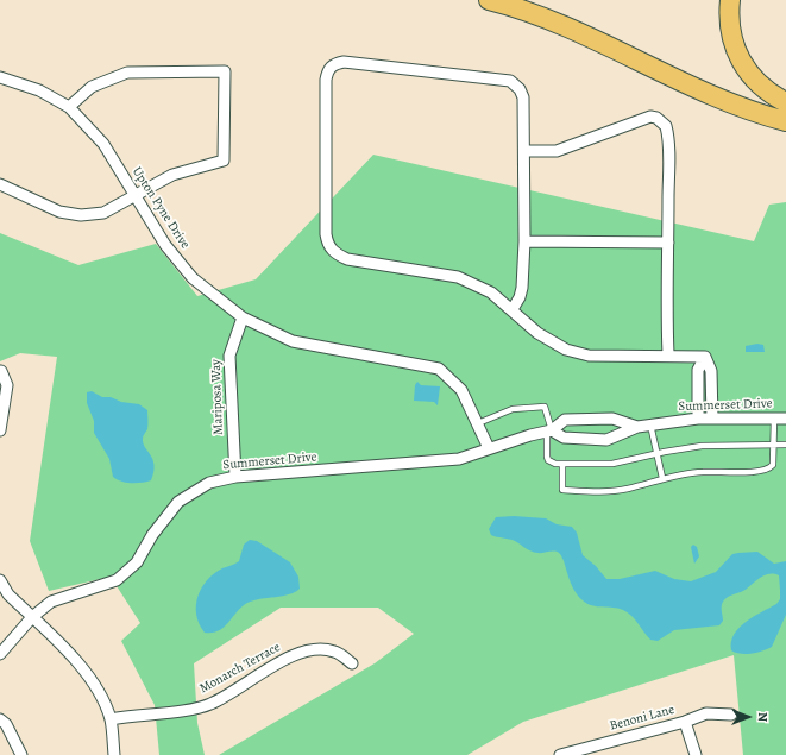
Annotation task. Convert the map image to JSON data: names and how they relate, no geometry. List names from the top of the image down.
{
  "streets": {
    "street": [
      "Upton Pyne Drive",
      "Mariposa Way",
      "Summerset Drive",
      "Monarch Terrace",
      "Benoni Lane"
    ]
  },
  "crossings": [
    ["Upton Pyne Drive", "Mariposa Way"],
    ["Upton Pyne Drive", "Summerset Drive"],
    ["Mariposa Way", "Summerset Drive"]
  ],
  "north": "right"
}
